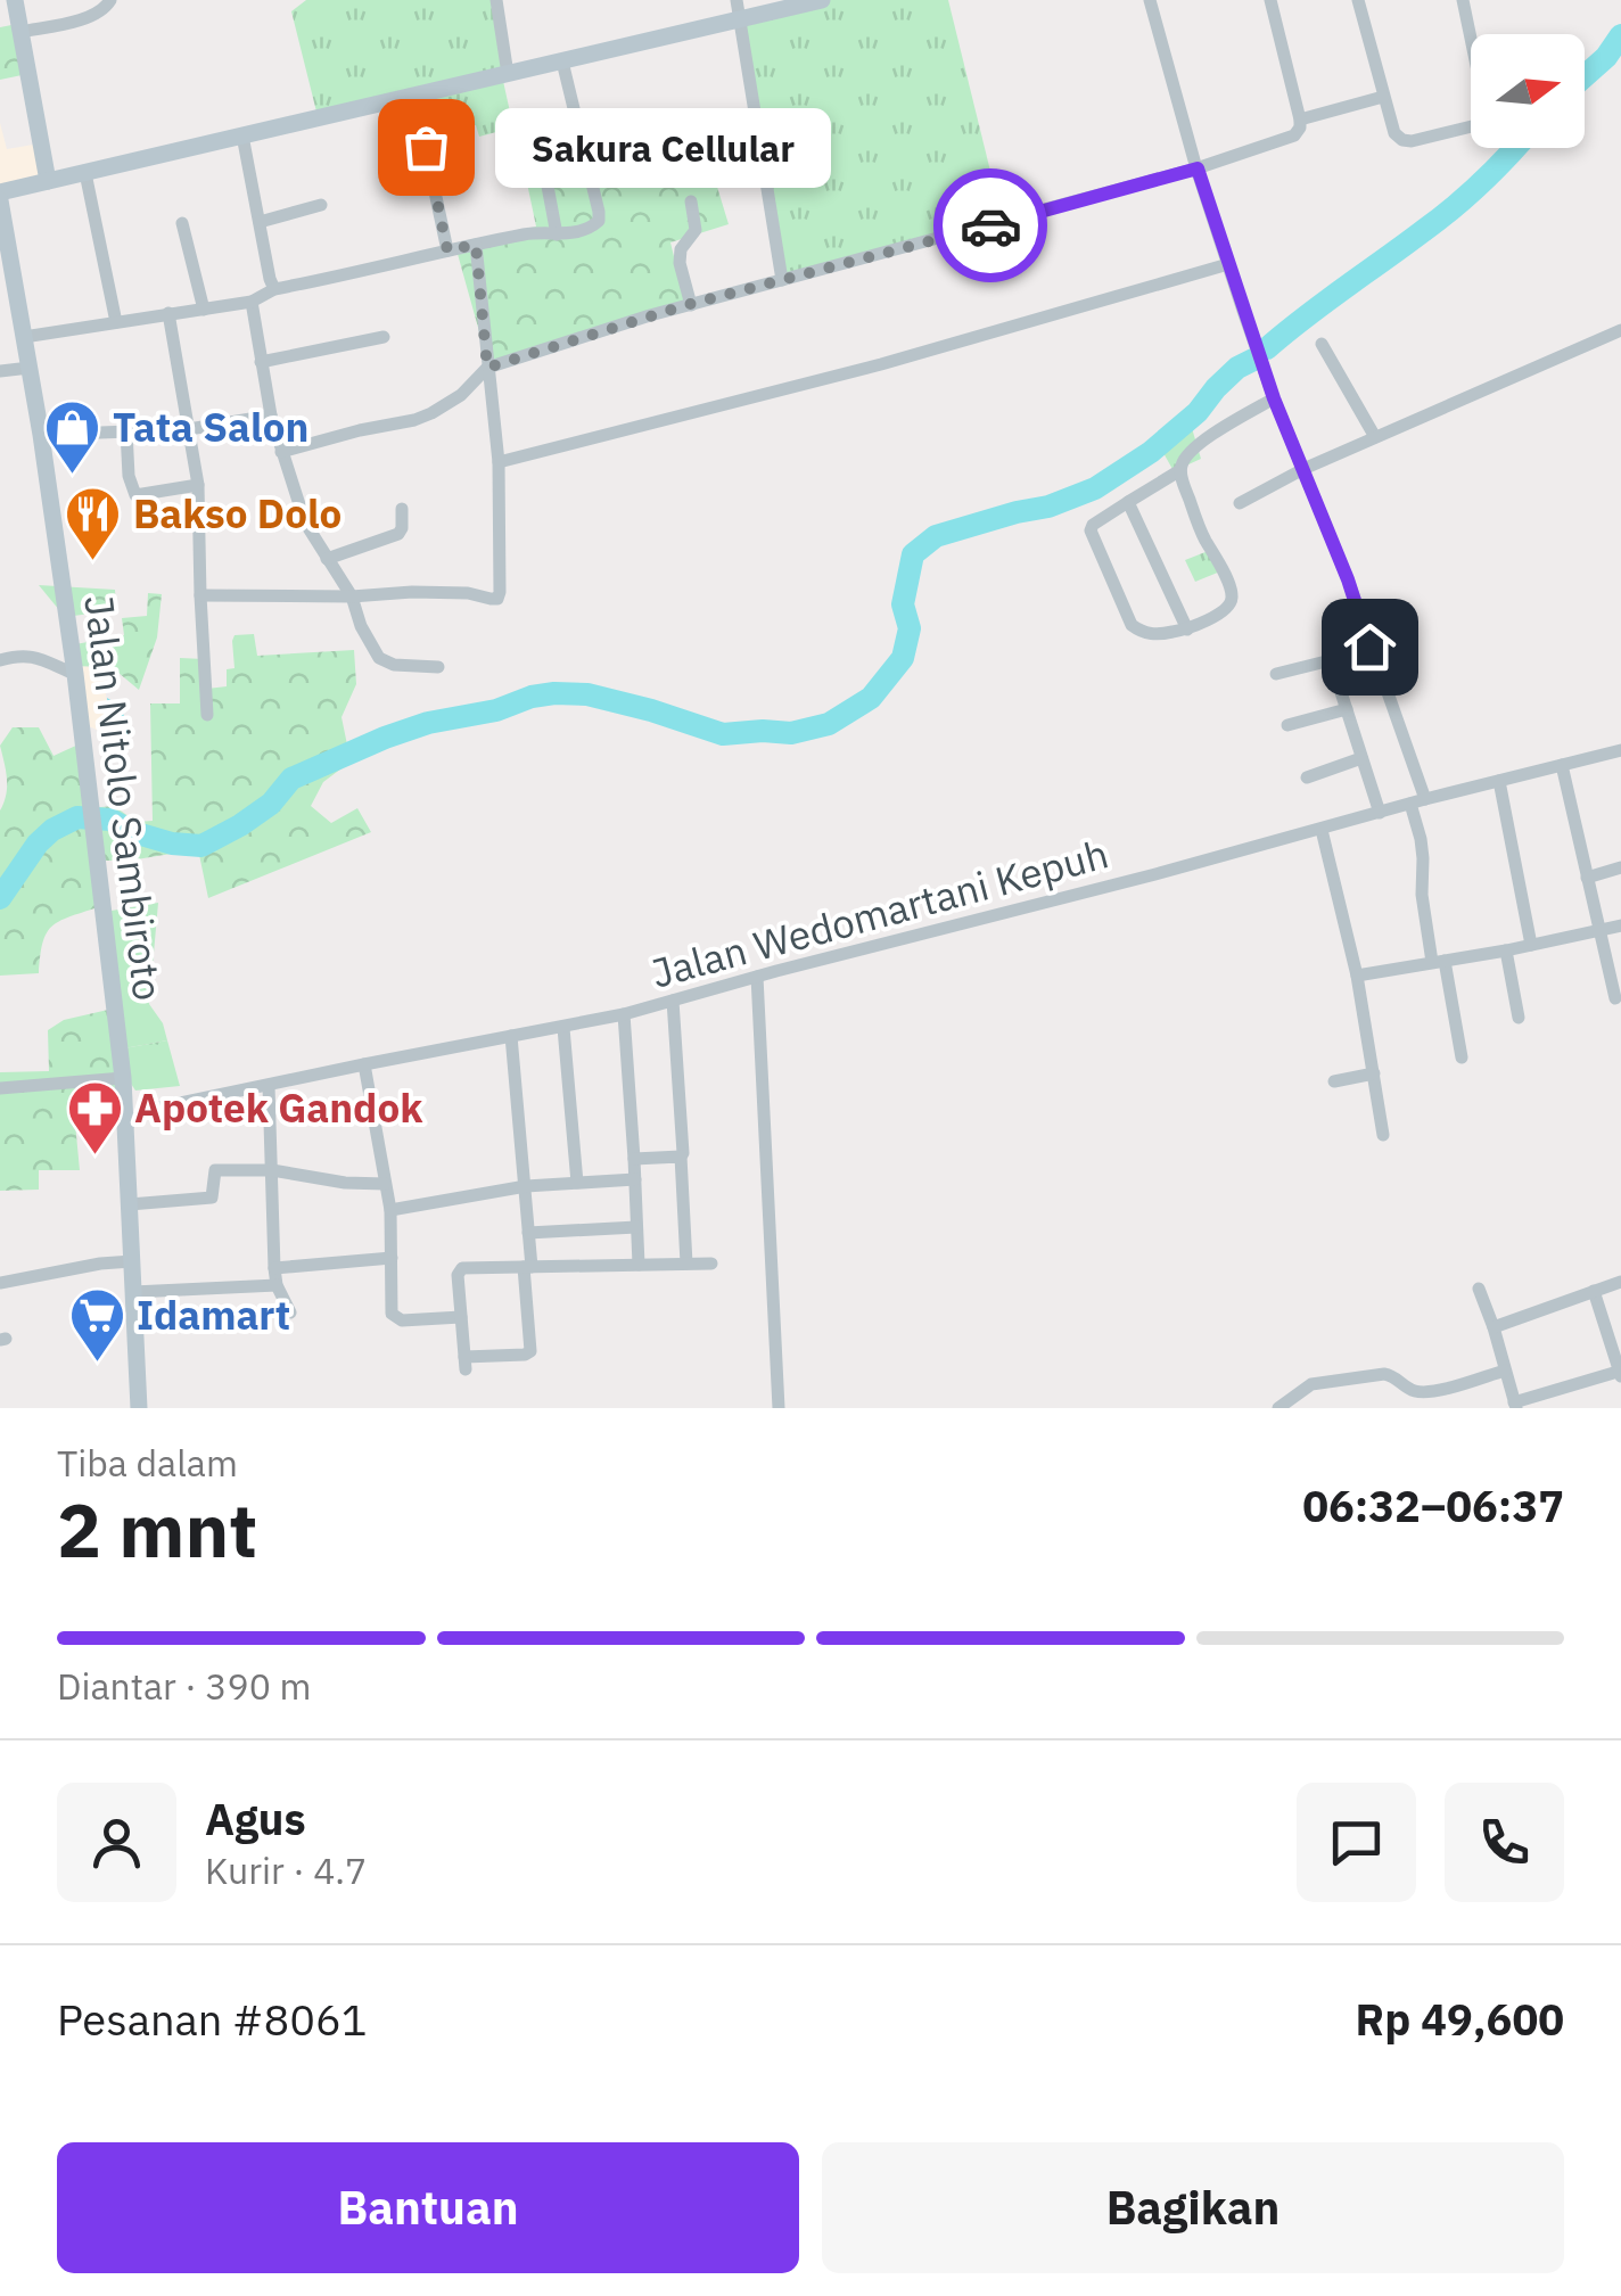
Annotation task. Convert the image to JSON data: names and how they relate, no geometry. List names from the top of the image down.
{
  "streets": {
    "street": ["Jalan Nitolo Sambiroto", "Jalan Wedomartani Kepuh"]
  },
  "crossings": [
    ["Jalan Nitolo Sambiroto", "Jalan Wedomartani Kepuh"]
  ],
  "places": {
    "other": ["Sakura Cellular"],
    "shop": ["Tata Salon"],
    "restaurant": ["Bakso Dolo"],
    "pharmacy": ["Apotek Gandok"],
    "supermarket": ["Idamart"]
  },
  "north": "right",
  "page": {
    "bubble": "Sakura Cellular",
    "heading": ["2 mnt", "Tiba dalam", "06:32–06:37"],
    "panel": [
      "Agus",
      "Kurir · 4.7",
      "Pesanan #8061",
      "Rp 49,600"
    ],
    "bar": "Diantar · 390 m",
    "buttons": ["Bantuan", "Bagikan"]
  }
}
